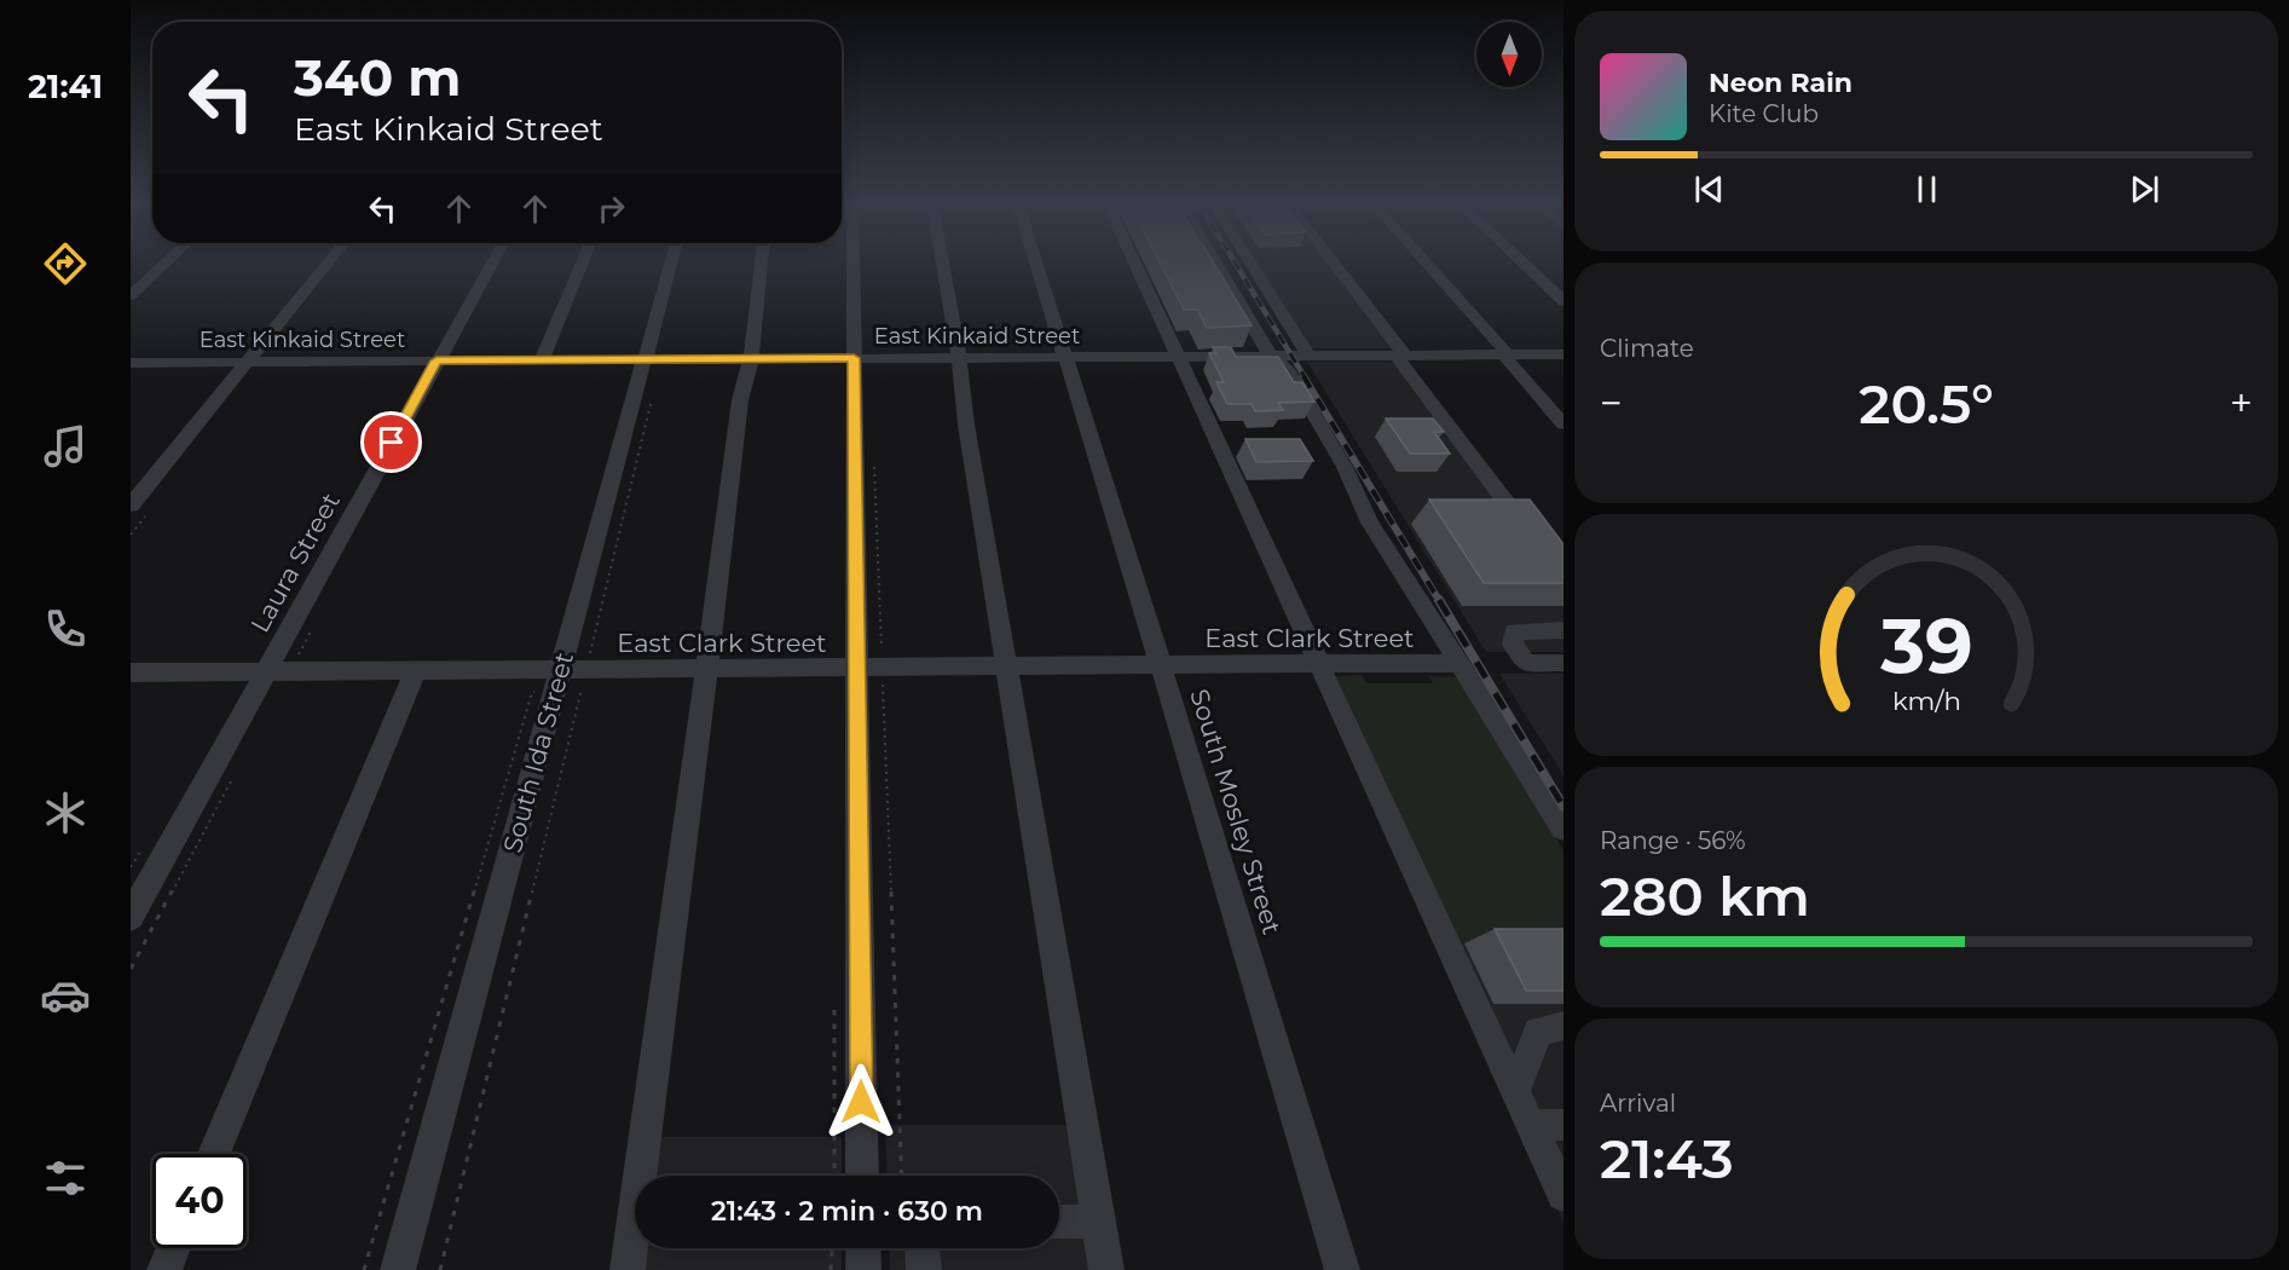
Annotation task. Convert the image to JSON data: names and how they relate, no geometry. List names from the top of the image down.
{
  "streets": {
    "street": [
      "East Kinkaid Street",
      "Laura Street",
      "East Clark Street",
      "South Ida Street",
      "South Mosley Street"
    ]
  },
  "crossings": [
    ["East Kinkaid Street", "Laura Street"],
    ["East Kinkaid Street", "South Ida Street"],
    ["East Kinkaid Street", "South Mosley Street"],
    ["Laura Street", "East Clark Street"],
    ["East Clark Street", "South Ida Street"],
    ["East Clark Street", "South Mosley Street"]
  ],
  "north": "bottom",
  "page": {
    "tabs": "21:41",
    "turn": ["340 m", "East Kinkaid Street"],
    "song": ["Neon Rain", "Kite Club"],
    "tile": [
      "Climate",
      ["Range · 56%", "280 km"],
      ["Arrival", "21:43"]
    ],
    "heat": ["−", "20.5°", "+"],
    "limit": "40",
    "trip": "21:43 · 2 min · 630 m",
    "gauge": ["39", "km/h"]
  }
}
